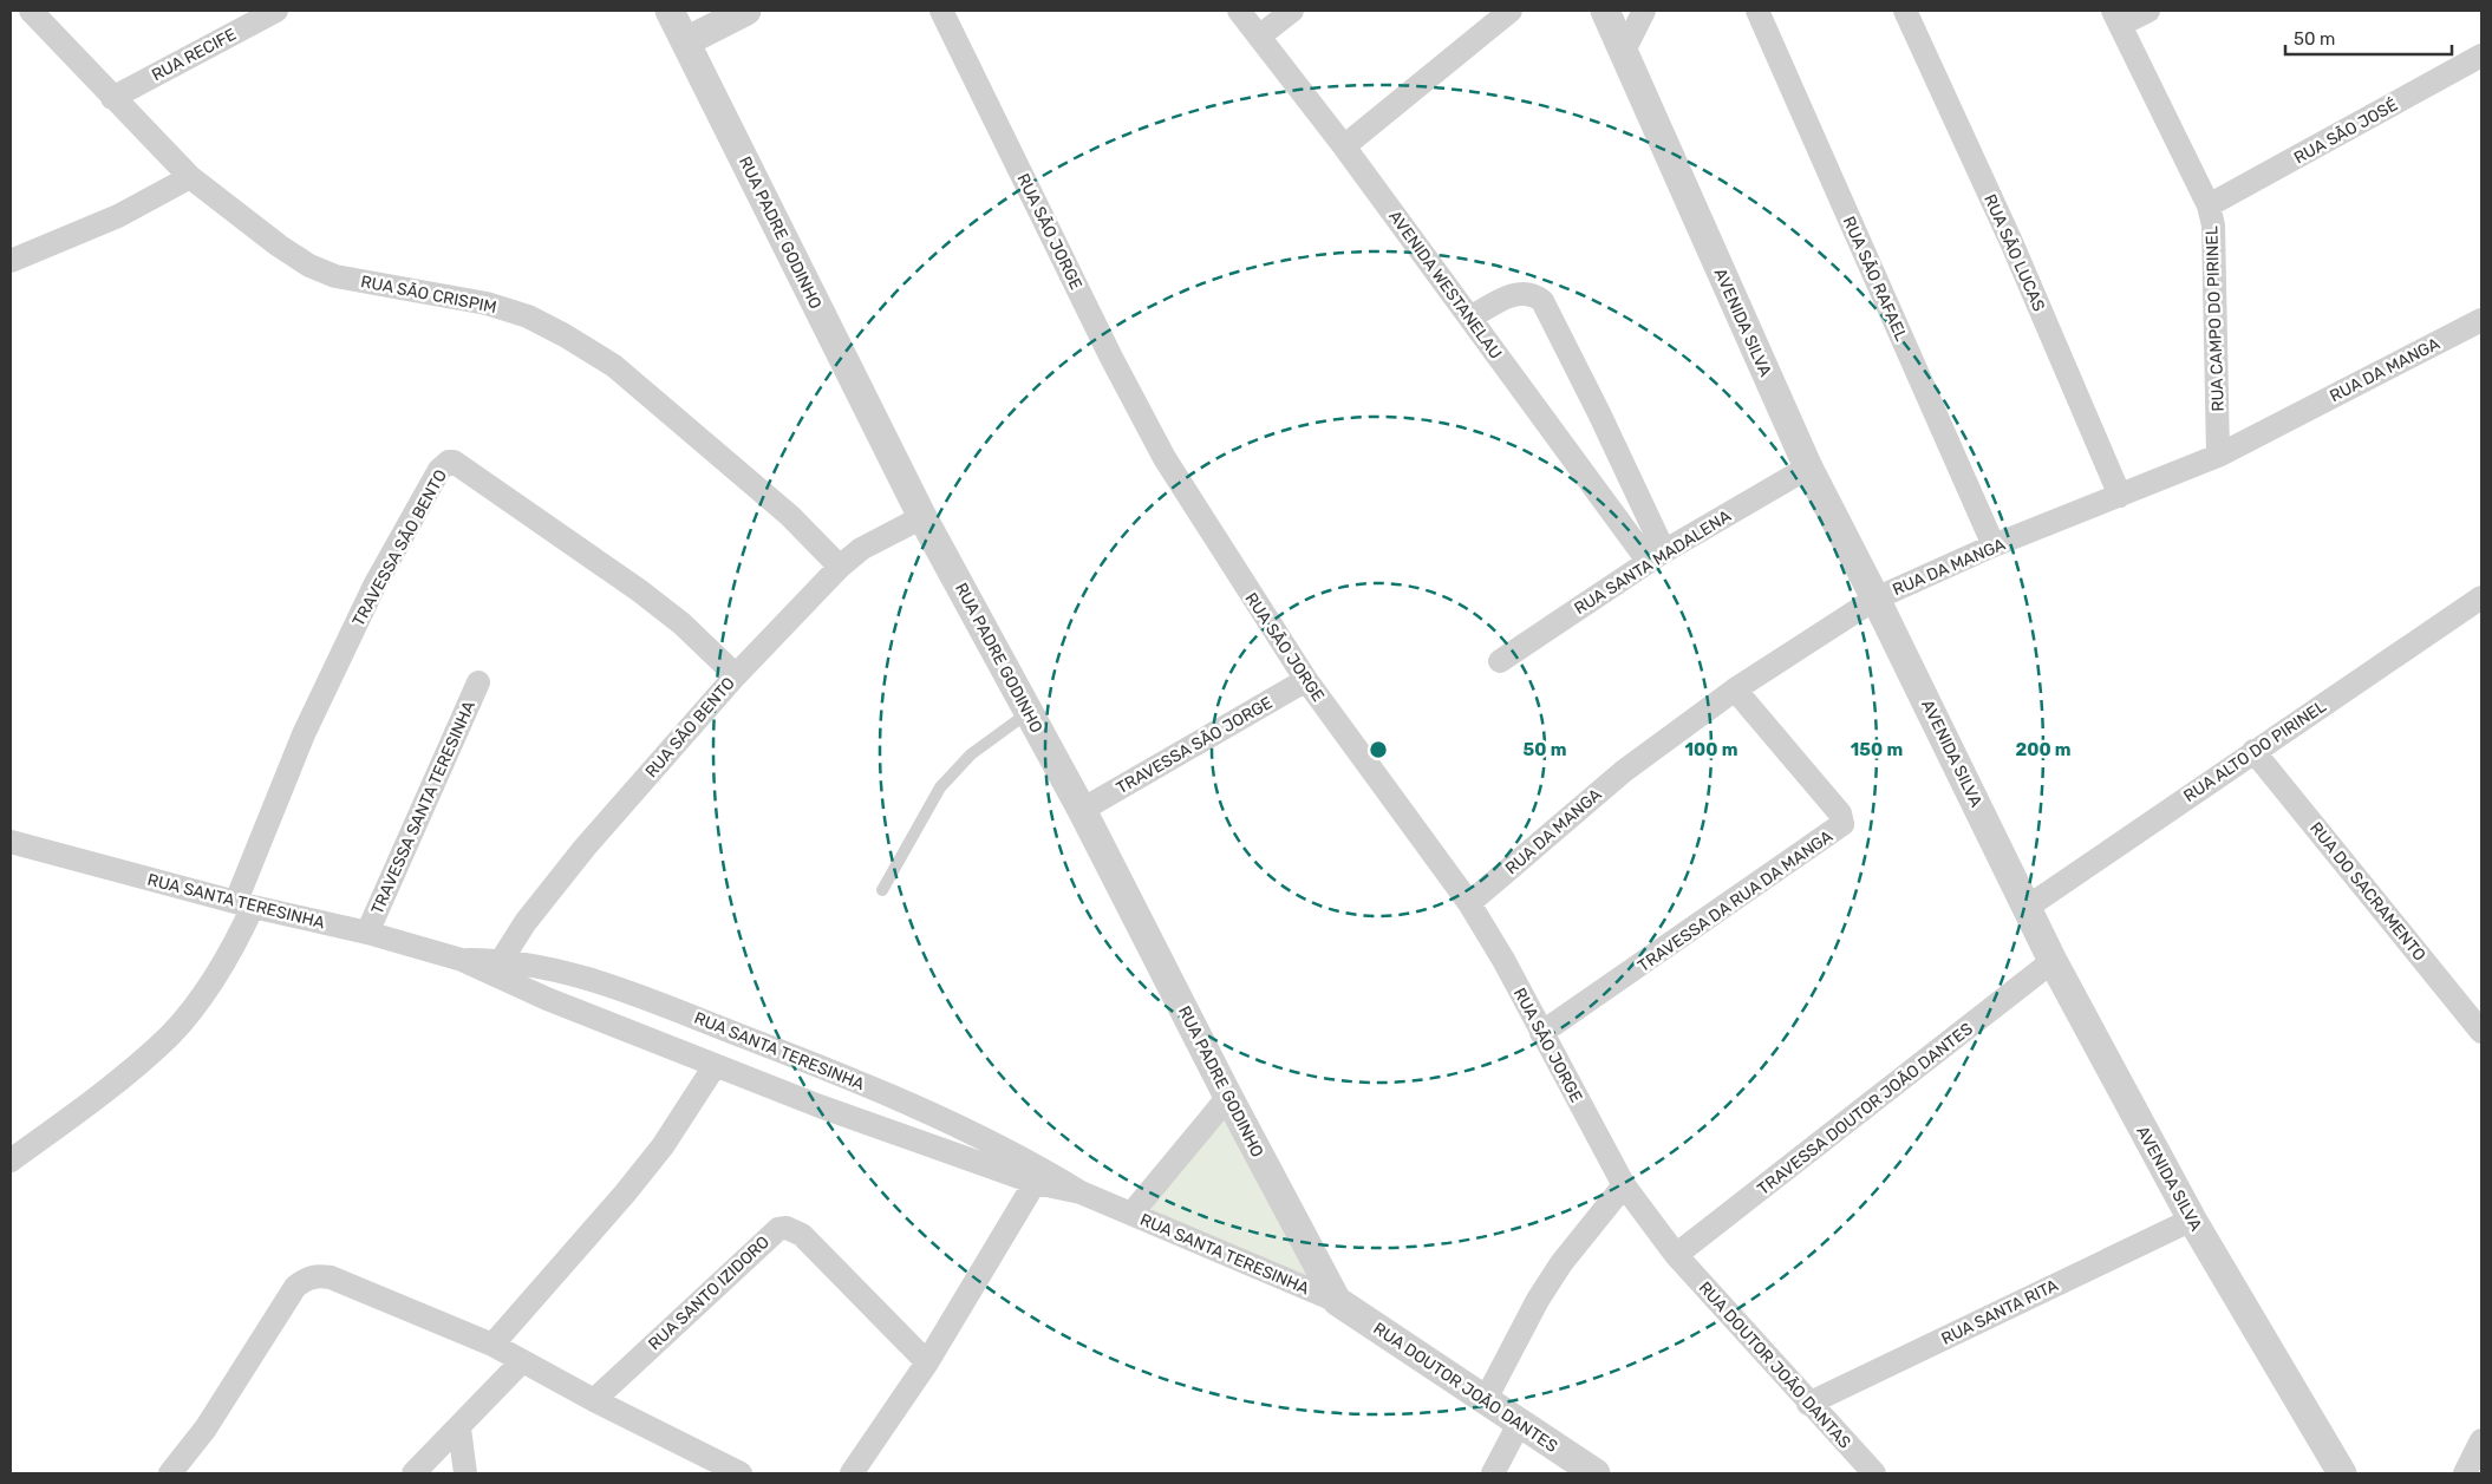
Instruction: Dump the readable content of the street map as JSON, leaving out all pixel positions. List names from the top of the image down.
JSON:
{
  "streets": {
    "street": [
      "RUA RECIFE",
      "RUA SÃO JOSÉ",
      "RUA SÃO JORGE",
      "RUA PADRE GODINHO",
      "RUA SÃO LUCAS",
      "RUA SÃO RAFAEL",
      "AVENIDA WESTANELAU",
      "RUA SÃO CRISPIM",
      "RUA CAMPO DO PIRINEL",
      "AVENIDA SILVA",
      "RUA DA MANGA",
      "TRAVESSA SÃO BENTO",
      "RUA SANTA MADALENA",
      "RUA SÃO BENTO",
      "TRAVESSA SÃO JORGE",
      "RUA ALTO DO PIRINEL",
      "TRAVESSA SANTA TERESINHA",
      "RUA DO SACRAMENTO",
      "RUA SANTA TERESINHA",
      "TRAVESSA DA RUA DA MANGA",
      "TRAVESSA DOUTOR JOÃO DANTES",
      "RUA SANTO IZIDORO",
      "RUA SANTA RITA",
      "RUA DOUTOR JOÃO DANTAS",
      "RUA DOUTOR JOÃO DANTES"
    ]
  },
  "crossings": [
    ["RUA RECIFE", "RUA SÃO CRISPIM"],
    ["RUA SÃO JOSÉ", "RUA CAMPO DO PIRINEL"],
    ["RUA SÃO JORGE", "RUA DA MANGA"],
    ["RUA SÃO JORGE", "TRAVESSA SÃO JORGE"],
    ["RUA SÃO JORGE", "TRAVESSA DA RUA DA MANGA"],
    ["RUA SÃO JORGE", "TRAVESSA DOUTOR JOÃO DANTES"],
    ["RUA SÃO JORGE", "RUA DOUTOR JOÃO DANTAS"],
    ["RUA PADRE GODINHO", "RUA SÃO BENTO"],
    ["RUA PADRE GODINHO", "TRAVESSA SÃO JORGE"],
    ["RUA PADRE GODINHO", "RUA SANTA TERESINHA"],
    ["RUA PADRE GODINHO", "RUA DOUTOR JOÃO DANTES"],
    ["RUA SÃO LUCAS", "RUA DA MANGA"],
    ["RUA SÃO RAFAEL", "RUA DA MANGA"],
    ["AVENIDA WESTANELAU", "RUA SANTA MADALENA"],
    ["RUA SÃO CRISPIM", "RUA SÃO BENTO"],
    ["RUA CAMPO DO PIRINEL", "RUA DA MANGA"],
    ["AVENIDA SILVA", "RUA DA MANGA"],
    ["AVENIDA SILVA", "RUA SANTA MADALENA"],
    ["AVENIDA SILVA", "RUA ALTO DO PIRINEL"],
    ["AVENIDA SILVA", "TRAVESSA DOUTOR JOÃO DANTES"],
    ["AVENIDA SILVA", "RUA SANTA RITA"],
    ["RUA DA MANGA", "TRAVESSA DA RUA DA MANGA"],
    ["TRAVESSA SÃO BENTO", "RUA SÃO BENTO"],
    ["TRAVESSA SÃO BENTO", "RUA SANTA TERESINHA"],
    ["RUA SÃO BENTO", "RUA SANTA TERESINHA"],
    ["RUA ALTO DO PIRINEL", "RUA DO SACRAMENTO"],
    ["TRAVESSA SANTA TERESINHA", "RUA SANTA TERESINHA"],
    ["RUA SANTA TERESINHA", "RUA DOUTOR JOÃO DANTES"],
    ["TRAVESSA DOUTOR JOÃO DANTES", "RUA DOUTOR JOÃO DANTAS"],
    ["RUA SANTA RITA", "RUA DOUTOR JOÃO DANTAS"]
  ],
  "scale_bar": "50 m",
  "rings": [
    "50 m",
    "100 m",
    "150 m",
    "200 m"
  ]
}
